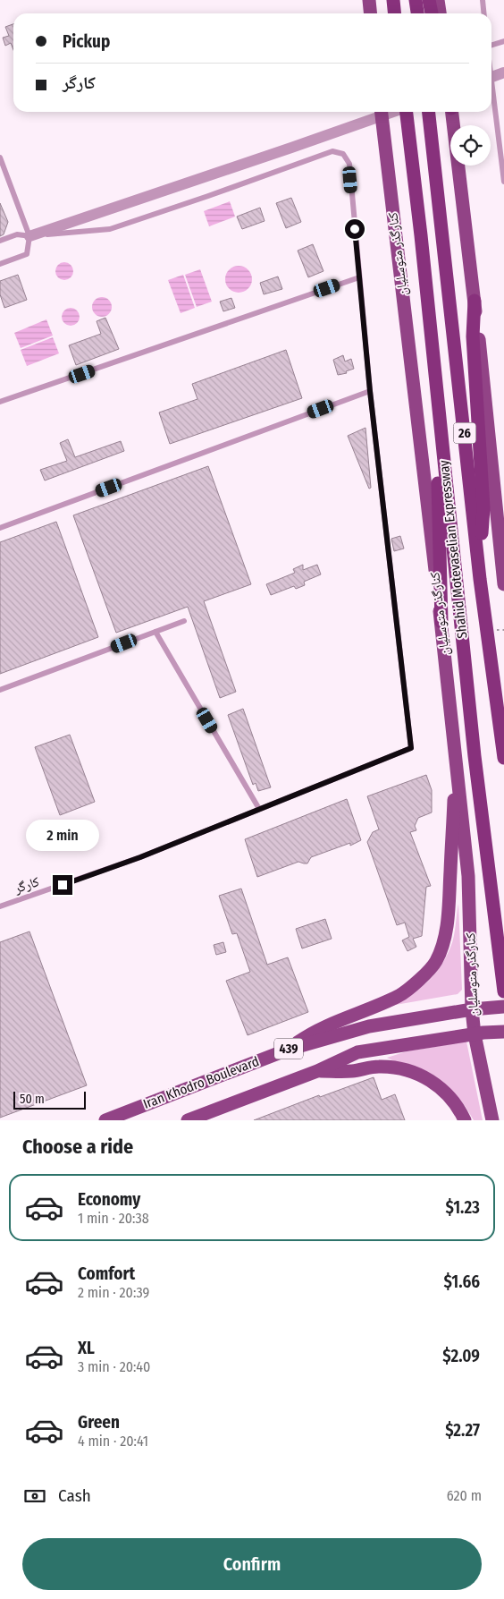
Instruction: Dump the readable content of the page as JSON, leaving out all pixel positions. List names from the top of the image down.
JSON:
{
  "streets": {
    "highway": ["26", "Shahid Motevaselian Expressway"],
    "main road": ["کنارگذر متوسلیان", "439", "Iran Khodro Boulevard"],
    "lane": ["کارگر"]
  },
  "crossings": [
    ["کنارگذر متوسلیان", "439"],
    ["کنارگذر متوسلیان", "Iran Khodro Boulevard"],
    ["439", "Iran Khodro Boulevard"]
  ],
  "scale_bar": "50 m",
  "page": {
    "banner": ["Pickup", "کارگر"],
    "bubble": "2 min",
    "scale": "50 m",
    "heading": "Choose a ride",
    "list": [
      {
        "name": "Economy",
        "note": "1 min · 20:38",
        "value": "$1.23"
      },
      {
        "name": "Comfort",
        "note": "2 min · 20:39",
        "value": "$1.66"
      },
      {
        "name": "XL",
        "note": "3 min · 20:40",
        "value": "$2.09"
      },
      {
        "name": "Green",
        "note": "4 min · 20:41",
        "value": "$2.27"
      }
    ],
    "pay": ["Cash", "620 m"],
    "buttons": "Confirm"
  }
}
